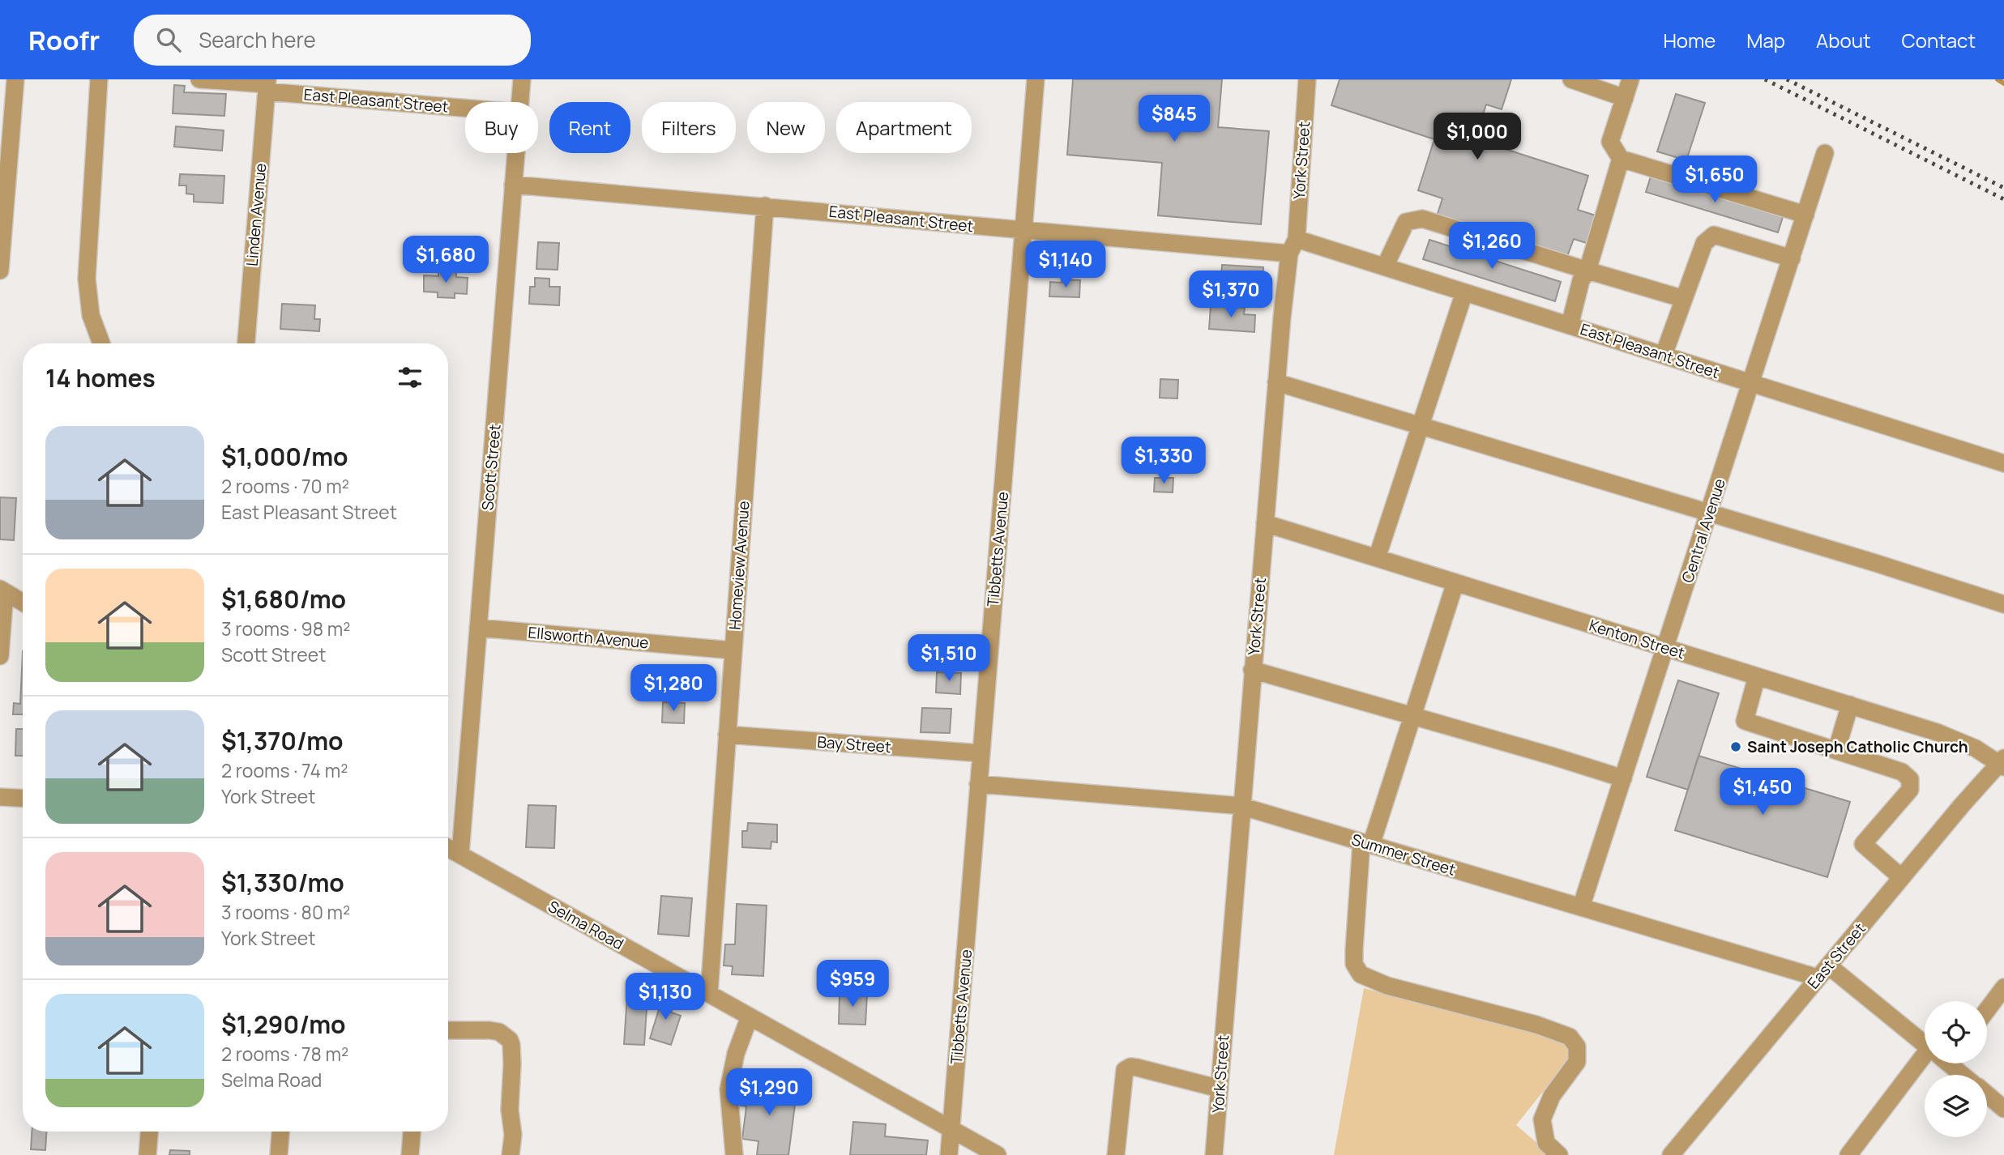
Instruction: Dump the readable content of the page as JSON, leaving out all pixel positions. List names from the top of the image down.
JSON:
{
  "streets": {
    "street": [
      "East Pleasant Street",
      "York Street",
      "Linden Avenue",
      "Scott Street",
      "Central Avenue",
      "Tibbetts Avenue",
      "Homeview Avenue",
      "Ellsworth Avenue",
      "Kenton Street",
      "Bay Street",
      "Summer Street",
      "Selma Road",
      "East Street"
    ]
  },
  "crossings": [
    ["East Pleasant Street", "York Street"],
    ["East Pleasant Street", "Linden Avenue"],
    ["East Pleasant Street", "Scott Street"],
    ["East Pleasant Street", "Central Avenue"],
    ["East Pleasant Street", "Tibbetts Avenue"],
    ["East Pleasant Street", "Homeview Avenue"],
    ["York Street", "Kenton Street"],
    ["York Street", "Summer Street"],
    ["Scott Street", "Ellsworth Avenue"],
    ["Scott Street", "Selma Road"],
    ["Central Avenue", "Kenton Street"],
    ["Central Avenue", "Summer Street"],
    ["Tibbetts Avenue", "Bay Street"],
    ["Tibbetts Avenue", "Summer Street"],
    ["Tibbetts Avenue", "Selma Road"],
    ["Homeview Avenue", "Ellsworth Avenue"],
    ["Homeview Avenue", "Bay Street"],
    ["Homeview Avenue", "Selma Road"],
    ["Kenton Street", "East Street"],
    ["Summer Street", "East Street"]
  ],
  "places": ["Saint Joseph Catholic Church"],
  "page": {
    "header": "Roofr",
    "search": "Search here",
    "nav": [
      "Home",
      "Map",
      "About",
      "Contact"
    ],
    "price": [
      "$845",
      "$1,000",
      "$1,650",
      "$1,260",
      "$1,680",
      "$1,140",
      "$1,370",
      "$1,330",
      "$1,510",
      "$1,280",
      "$1,450",
      "$959",
      "$1,130",
      "$1,290"
    ],
    "chip": [
      "Buy",
      "Rent",
      "Filters",
      "New",
      "Apartment"
    ],
    "heading": "14 homes",
    "list": [
      {
        "name": "$1,000/mo",
        "note": "2 rooms · 70 m² · East Pleasant Street"
      },
      {
        "name": "$1,680/mo",
        "note": "3 rooms · 98 m² · Scott Street"
      },
      {
        "name": "$1,370/mo",
        "note": "2 rooms · 74 m² · York Street"
      },
      {
        "name": "$1,330/mo",
        "note": "3 rooms · 80 m² · York Street"
      },
      {
        "name": "$1,290/mo",
        "note": "2 rooms · 78 m² · Selma Road"
      }
    ]
  }
}
